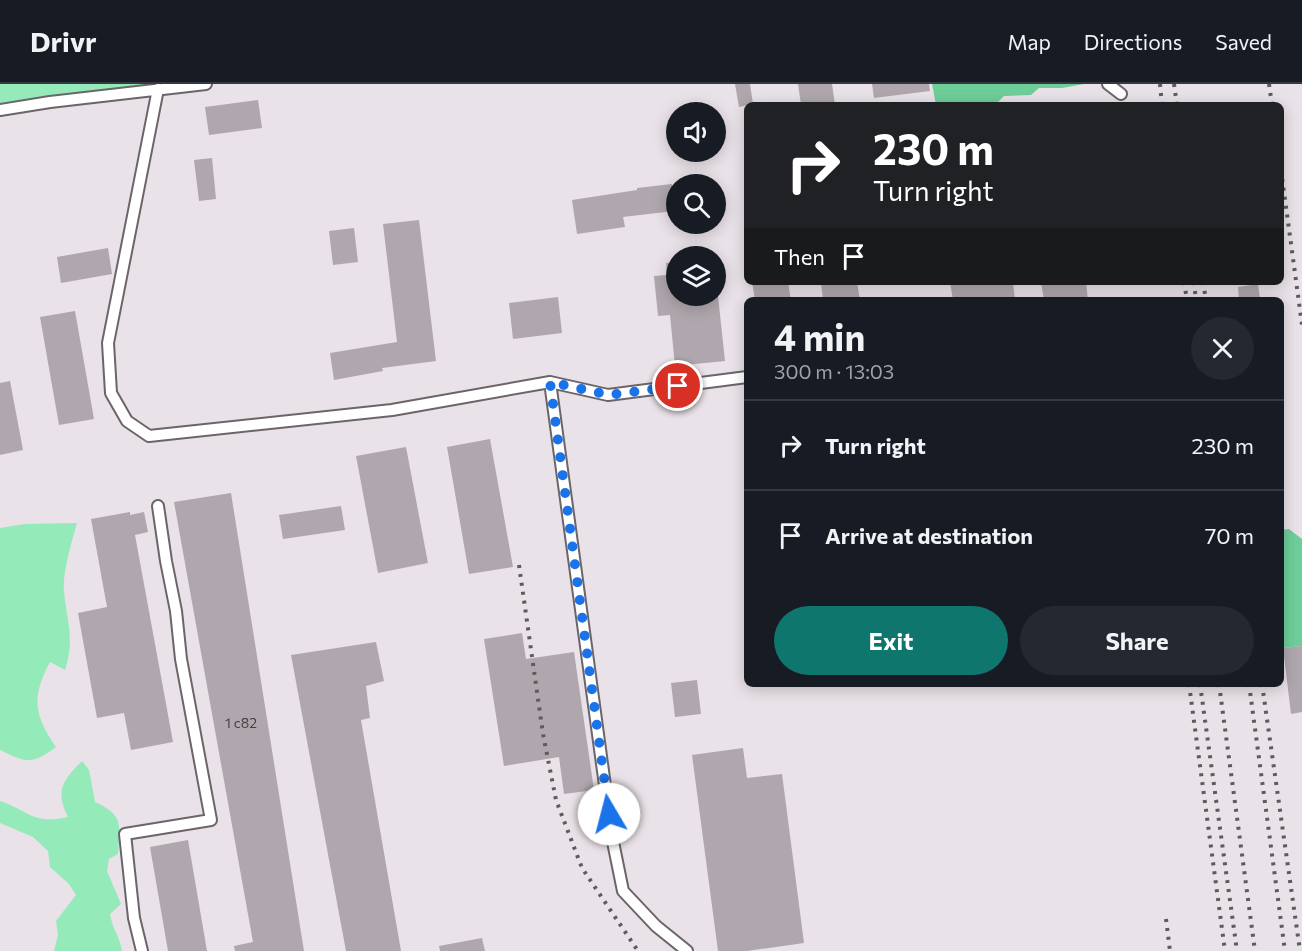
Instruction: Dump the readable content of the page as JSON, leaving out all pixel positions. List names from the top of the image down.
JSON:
{
  "house_numbers": ["1 с82"],
  "page": {
    "header": "Drivr",
    "nav": ["Map", "Directions", "Saved"],
    "turn": ["230 m", "Turn right"],
    "then": "Then",
    "heading": ["4 min", "300 m · 13:03"],
    "list": [
      {
        "name": "Turn right",
        "value": "230 m"
      },
      {
        "name": "Arrive at destination",
        "value": "70 m"
      }
    ],
    "buttons": ["Exit", "Share"]
  }
}
